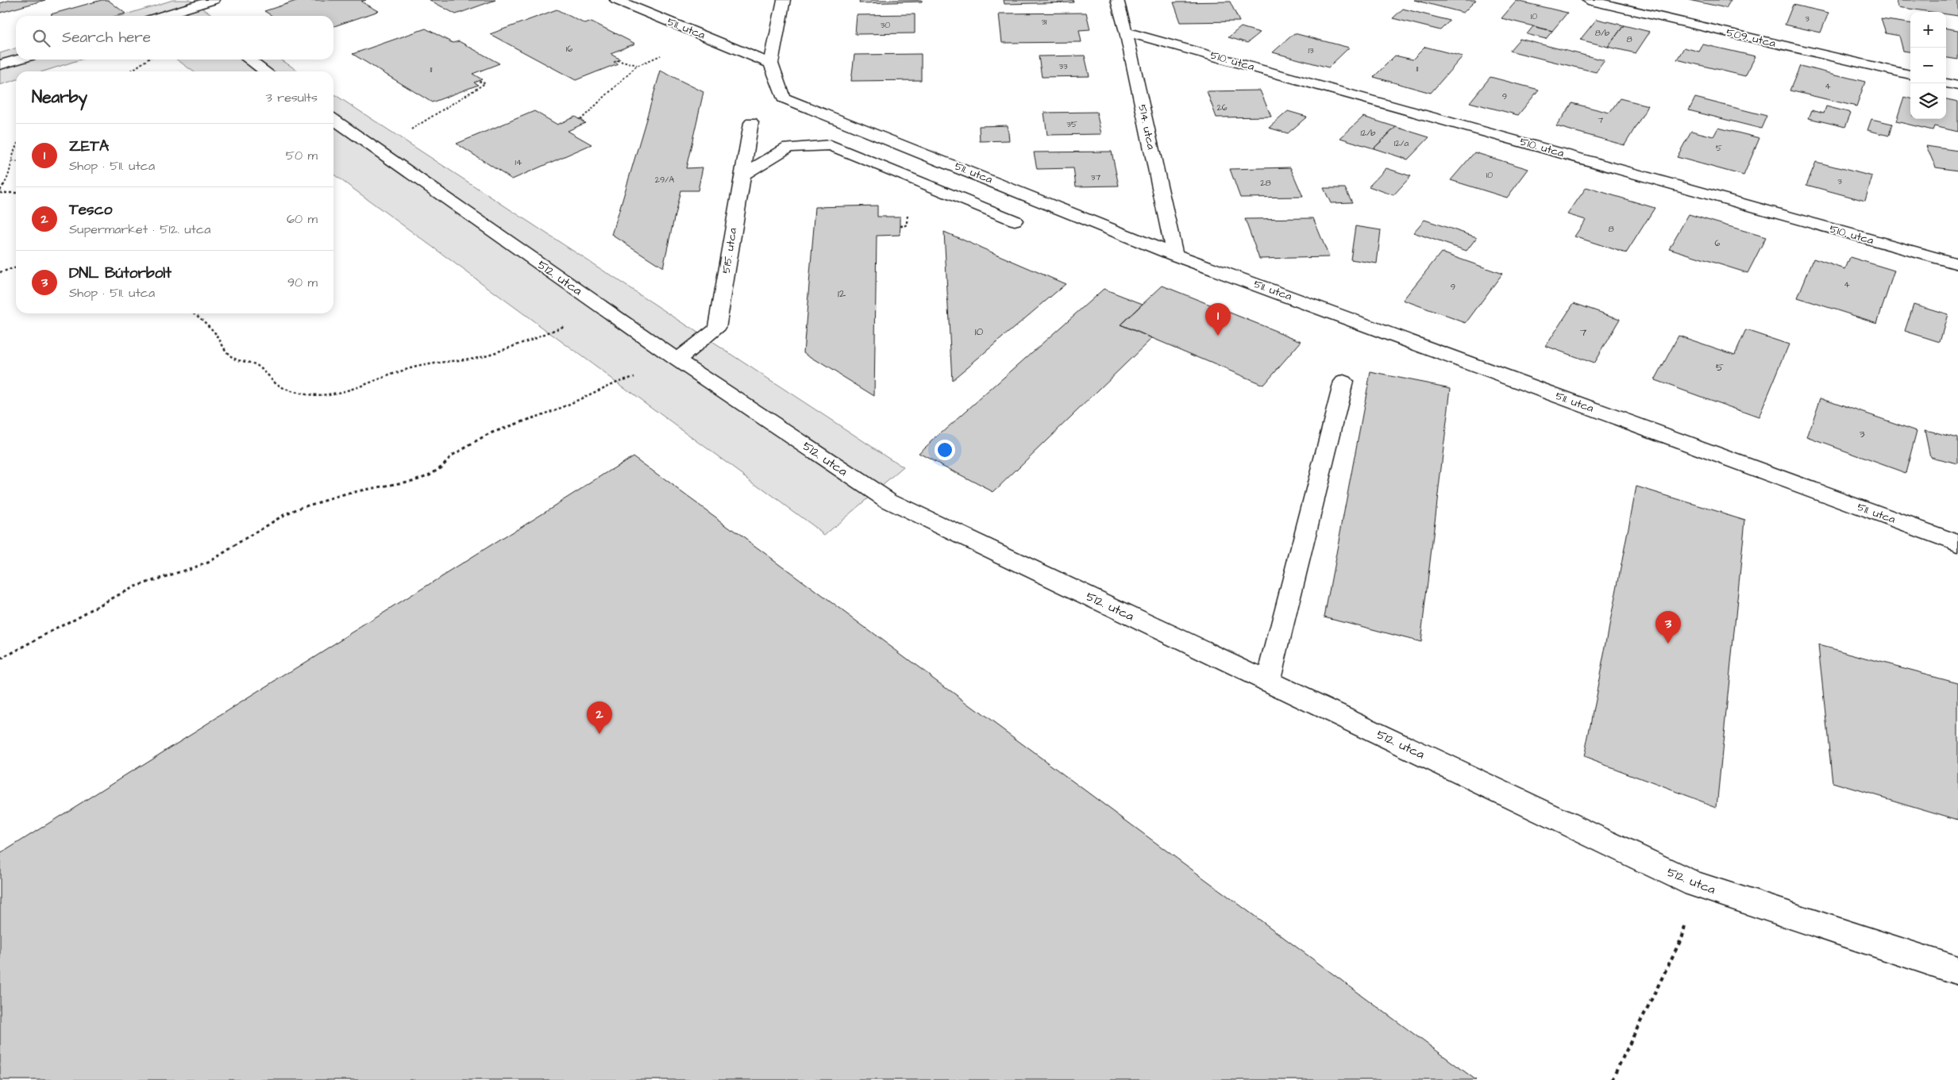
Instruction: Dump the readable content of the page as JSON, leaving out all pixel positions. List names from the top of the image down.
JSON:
{
  "streets": {
    "street": [
      "511. utca",
      "509. utca",
      "510. utca",
      "514. utca",
      "515. utca",
      "512. utca"
    ]
  },
  "crossings": [
    ["511. utca", "514. utca"],
    ["510. utca", "514. utca"],
    ["515. utca", "512. utca"]
  ],
  "house_numbers": [
    "10",
    "3",
    "31",
    "30",
    "8/b",
    "8",
    "16",
    "13",
    "33",
    "11",
    "11",
    "4",
    "9",
    "26",
    "7",
    "35",
    "12/b",
    "12/a",
    "5",
    "14",
    "10",
    "37",
    "29/A",
    "3",
    "28",
    "8",
    "6",
    "4",
    "9",
    "12",
    "10",
    "7",
    "5",
    "3"
  ],
  "page": {
    "map_buttons": ["+", "−"],
    "search": "Search here",
    "heading": ["Nearby", "3 results"],
    "list": [
      {
        "mark": "1",
        "name": "ZETA",
        "note": "Shop · 511. utca",
        "value": "50 m"
      },
      {
        "mark": "2",
        "name": "Tesco",
        "note": "Supermarket · 512. utca",
        "value": "60 m"
      },
      {
        "mark": "3",
        "name": "DNL Bútorbolt",
        "note": "Shop · 511. utca",
        "value": "90 m"
      }
    ],
    "pins": ["1", "3", "2"]
  }
}
